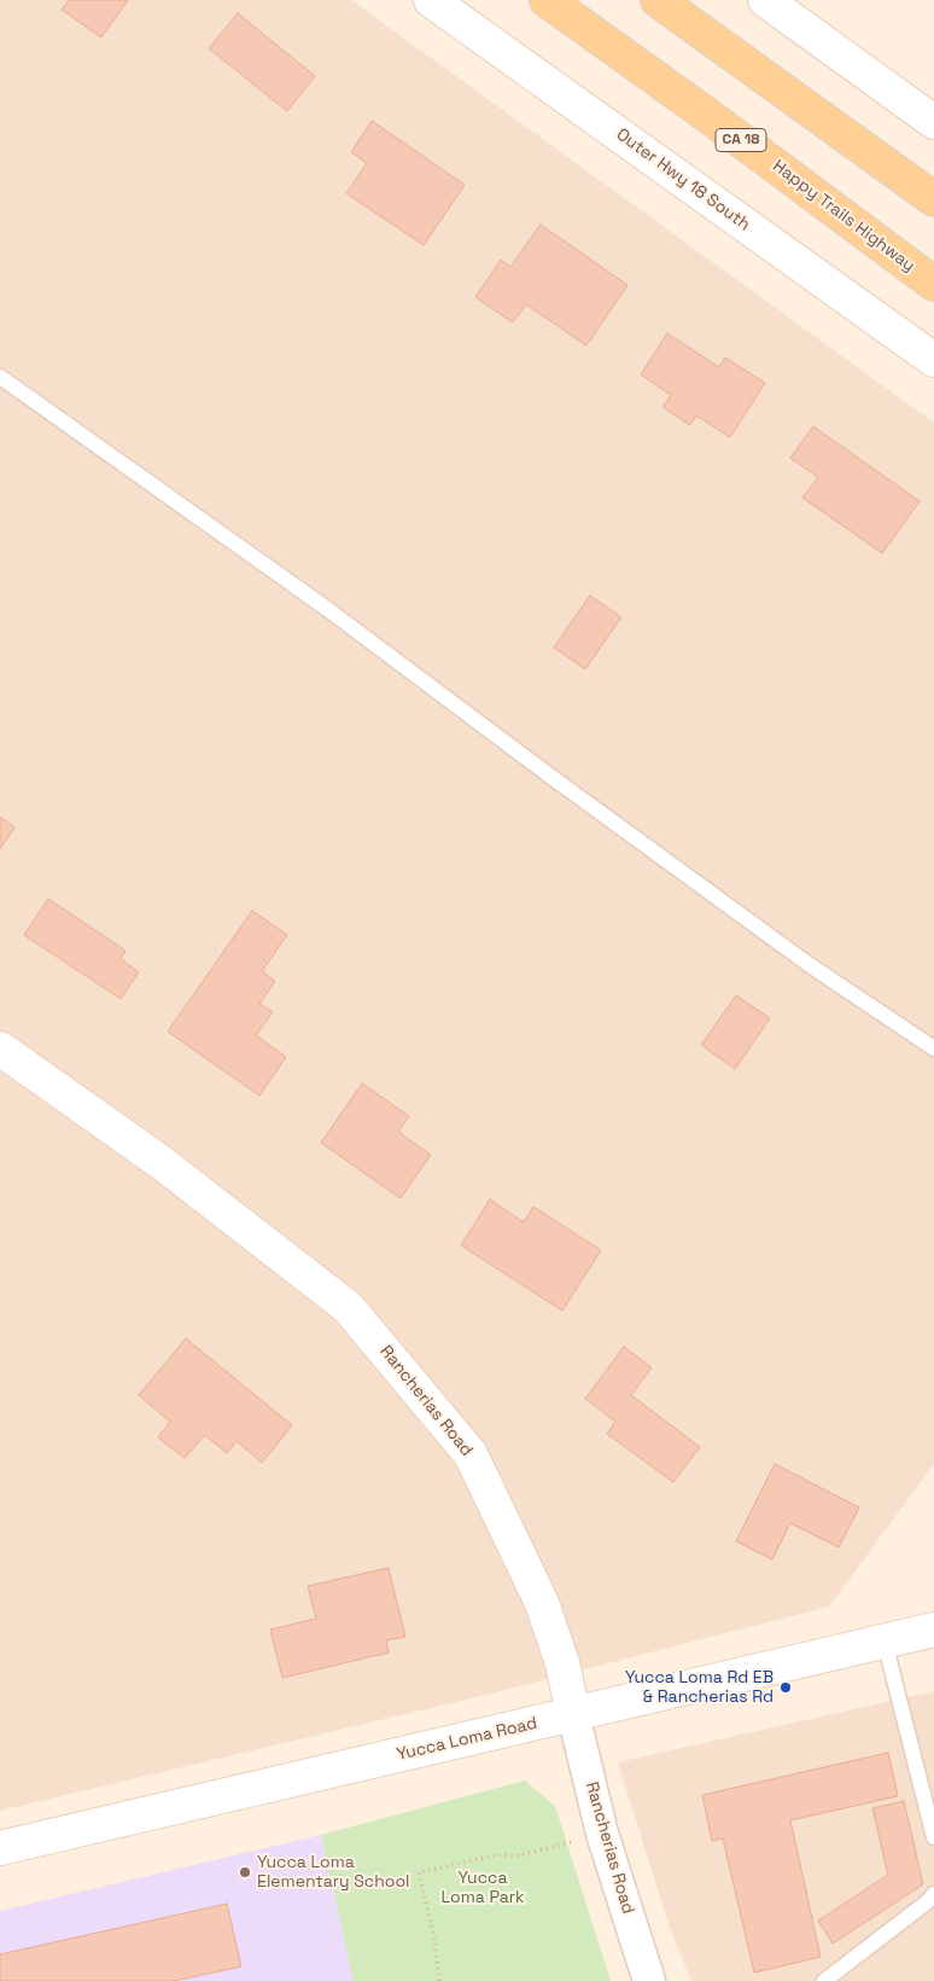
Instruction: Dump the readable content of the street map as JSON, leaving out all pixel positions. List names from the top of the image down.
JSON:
{
  "streets": {
    "main road": ["CA 18", "Happy Trails Highway"],
    "street": ["Outer Hwy 18 South", "Rancherias Road", "Yucca Loma Road"]
  },
  "crossings": [
    ["Rancherias Road", "Yucca Loma Road"]
  ],
  "parks": ["Yucca Loma Park"],
  "places": ["Yucca Loma Rd EB & Rancherias Rd", "Yucca Loma Elementary School"]
}
